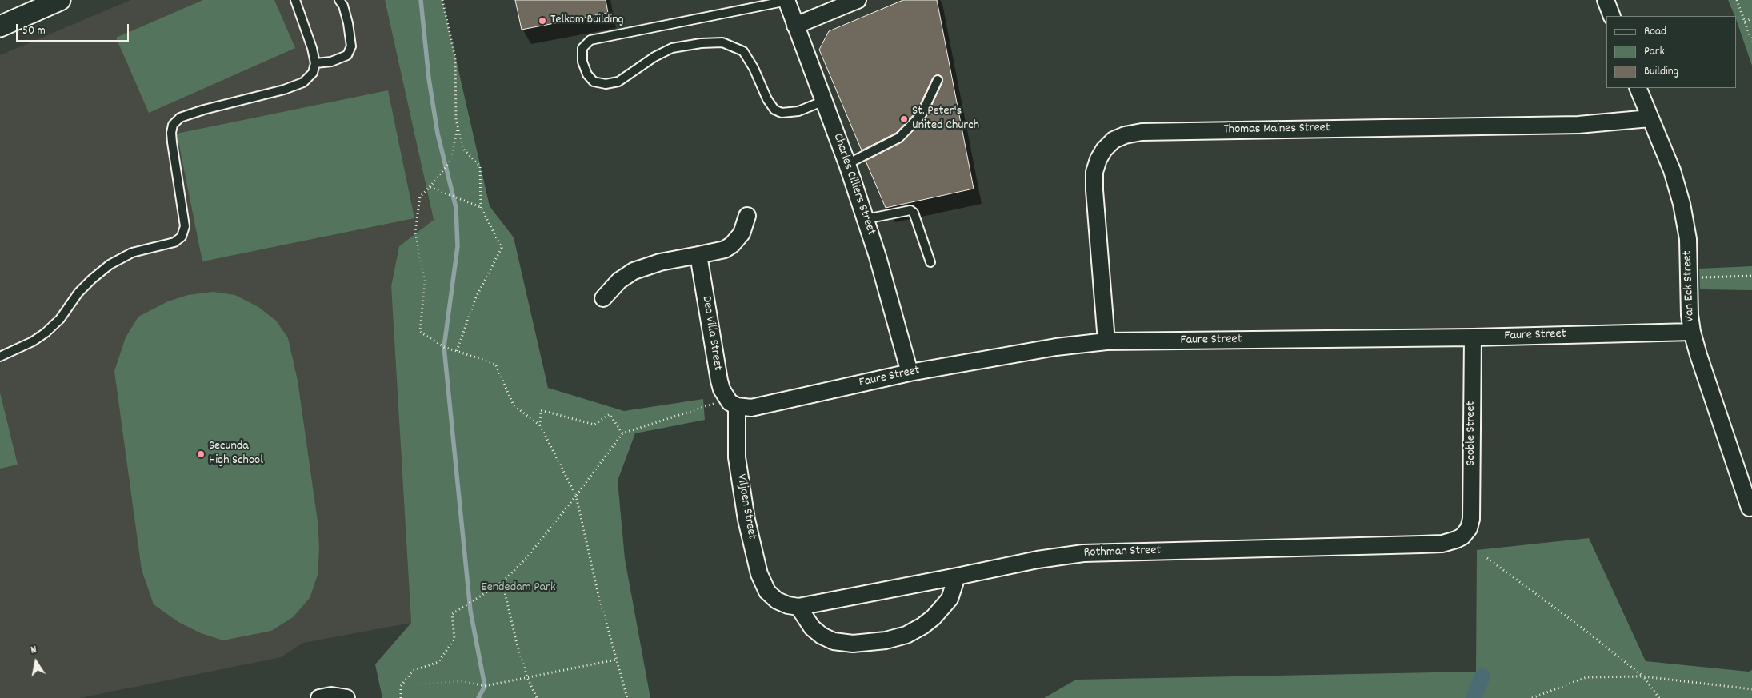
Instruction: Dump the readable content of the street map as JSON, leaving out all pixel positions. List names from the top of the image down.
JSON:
{
  "streets": {
    "street": [
      "Thomas Maines Street",
      "Charles Cilliers Street",
      "Van Eck Street",
      "Deo Villa Street",
      "Faure Street",
      "Scoble Street",
      "Viljoen Street",
      "Rothman Street"
    ]
  },
  "crossings": [
    ["Thomas Maines Street", "Van Eck Street"],
    ["Thomas Maines Street", "Faure Street"],
    ["Charles Cilliers Street", "Faure Street"],
    ["Van Eck Street", "Faure Street"],
    ["Deo Villa Street", "Faure Street"],
    ["Deo Villa Street", "Viljoen Street"],
    ["Faure Street", "Scoble Street"],
    ["Faure Street", "Viljoen Street"],
    ["Scoble Street", "Rothman Street"],
    ["Viljoen Street", "Rothman Street"]
  ],
  "parks": ["Eendedam Park"],
  "places": ["Telkom Building", "St. Peter's United Church", "Secunda High School"],
  "legend": ["Road", "Park", "Building"],
  "scale_bar": "50 m",
  "north": "top"
}
